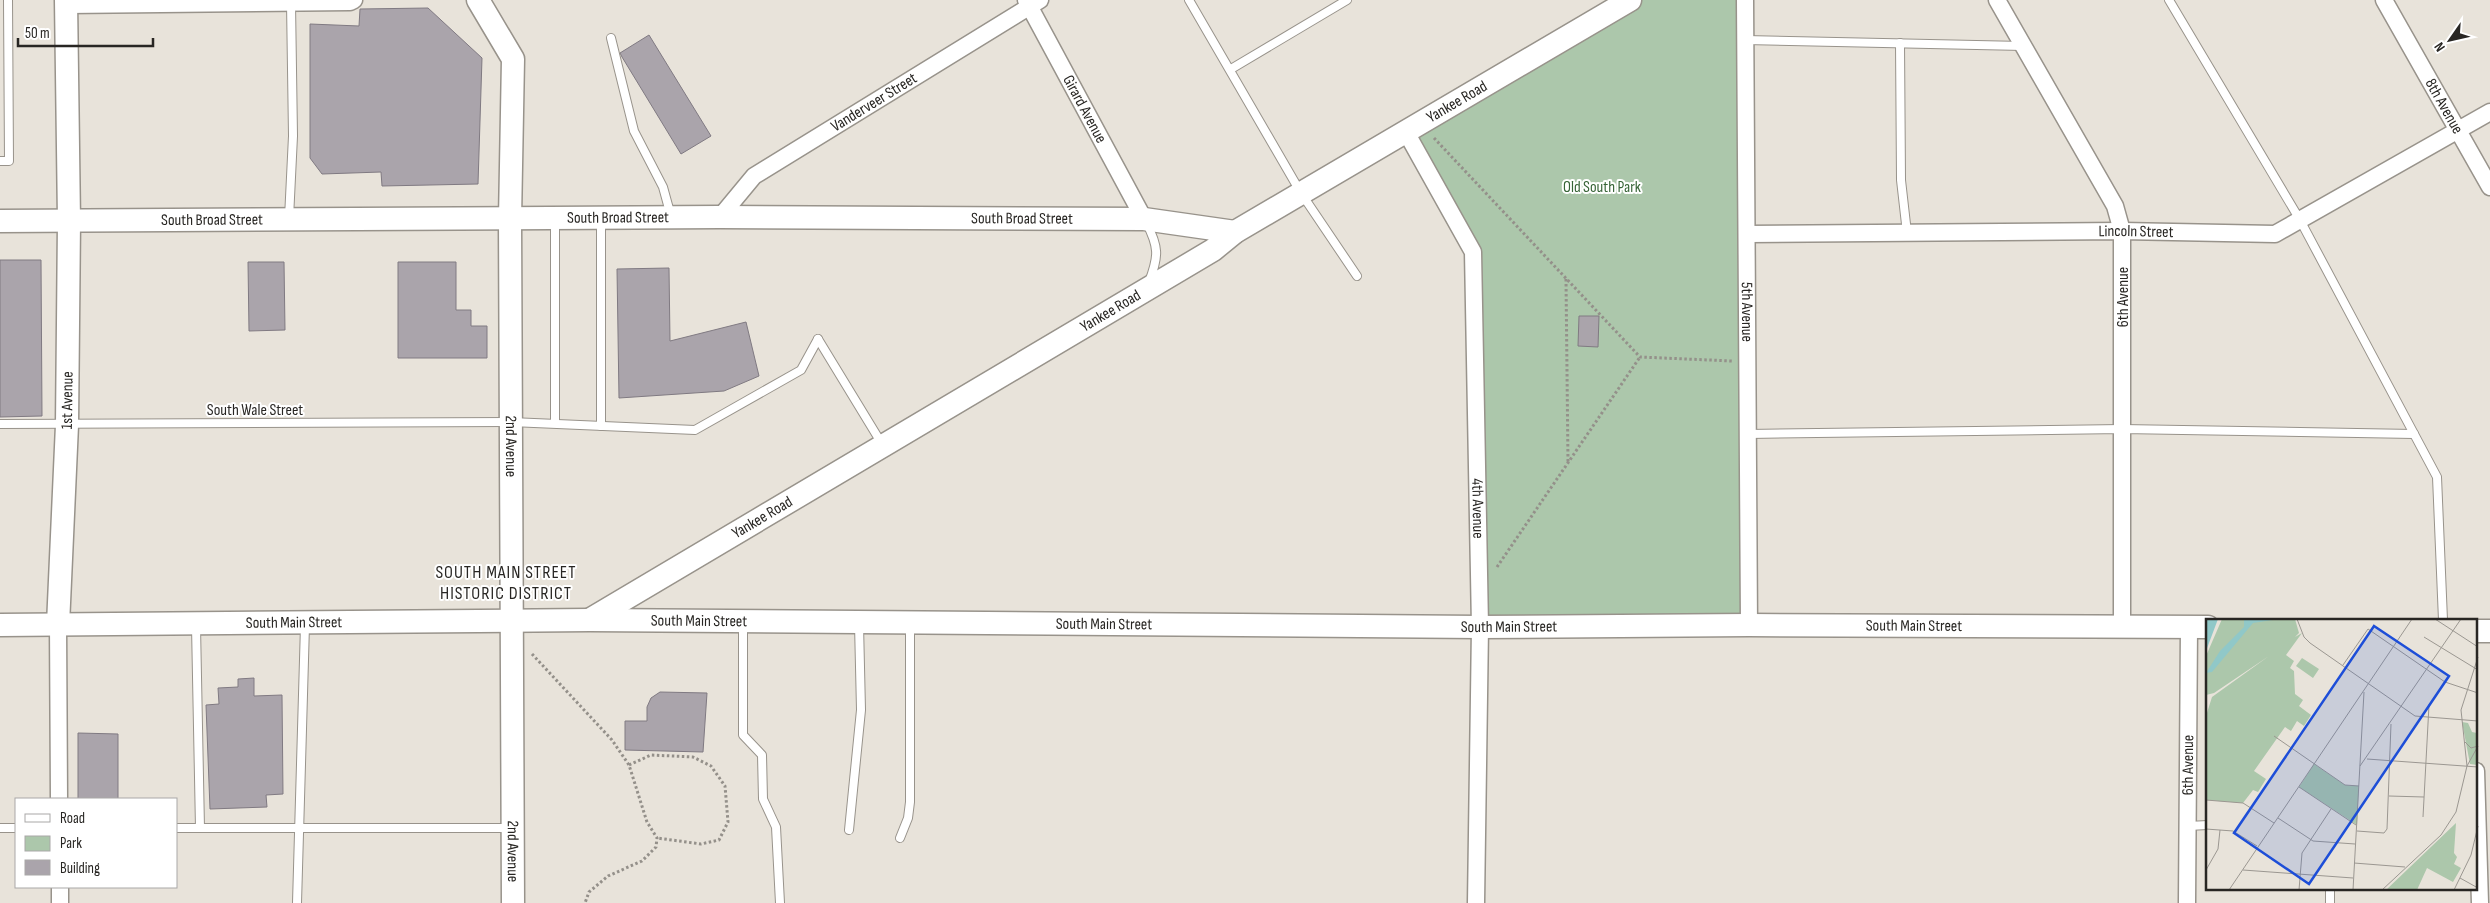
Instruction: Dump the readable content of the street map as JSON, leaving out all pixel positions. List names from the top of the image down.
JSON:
{
  "streets": {
    "street": [
      "Vanderveer Street",
      "Yankee Road",
      "8th Avenue",
      "Girard Avenue",
      "South Broad Street",
      "Lincoln Street",
      "6th Avenue",
      "5th Avenue",
      "1st Avenue",
      "2nd Avenue",
      "4th Avenue",
      "South Main Street"
    ],
    "lane": ["South Wale Street"]
  },
  "crossings": [
    ["Vanderveer Street", "Girard Avenue"],
    ["Vanderveer Street", "South Broad Street"],
    ["Yankee Road", "South Broad Street"],
    ["Yankee Road", "South Wale Street"],
    ["Yankee Road", "4th Avenue"],
    ["Yankee Road", "South Main Street"],
    ["8th Avenue", "Lincoln Street"],
    ["Girard Avenue", "South Broad Street"],
    ["South Broad Street", "1st Avenue"],
    ["South Broad Street", "2nd Avenue"],
    ["Lincoln Street", "6th Avenue"],
    ["Lincoln Street", "5th Avenue"],
    ["6th Avenue", "South Main Street"],
    ["5th Avenue", "South Main Street"],
    ["1st Avenue", "South Wale Street"],
    ["1st Avenue", "South Main Street"],
    ["South Wale Street", "2nd Avenue"],
    ["2nd Avenue", "South Main Street"],
    ["4th Avenue", "South Main Street"]
  ],
  "districts": ["SOUTH MAIN STREET HISTORIC DISTRICT"],
  "parks": ["Old South Park"],
  "legend": ["Road", "Park", "Building"],
  "scale_bar": "50 m",
  "north": "bottom left"
}
